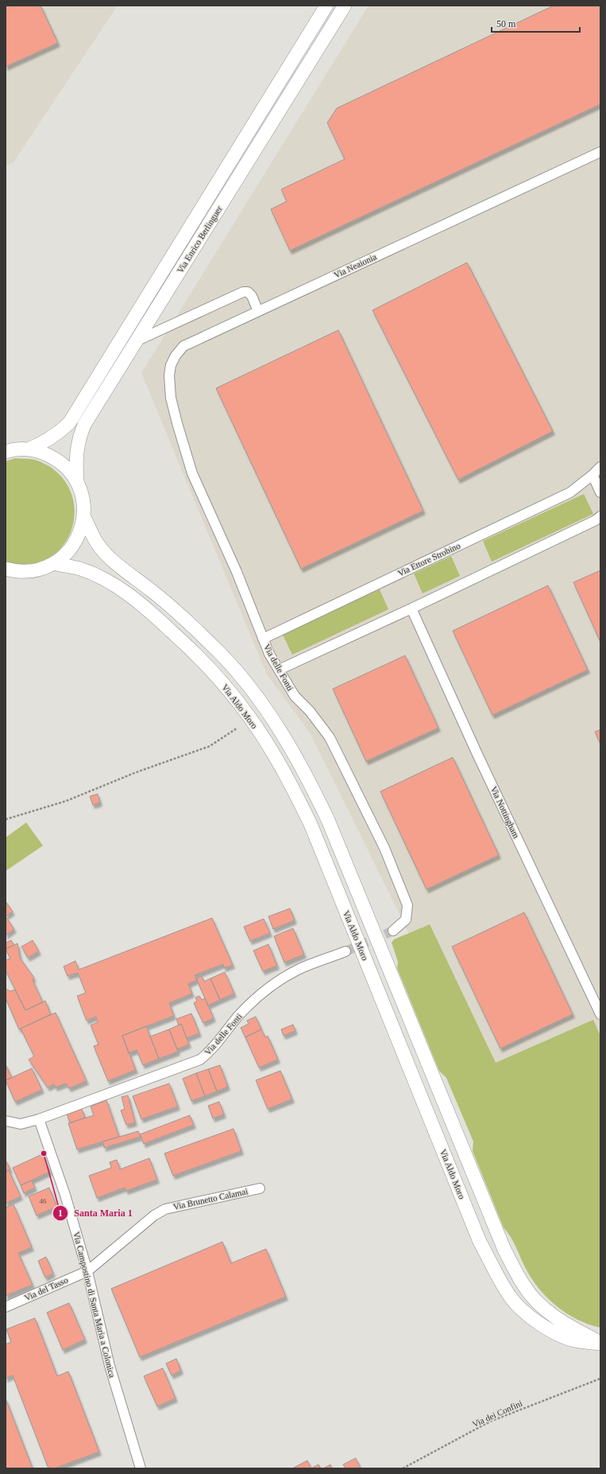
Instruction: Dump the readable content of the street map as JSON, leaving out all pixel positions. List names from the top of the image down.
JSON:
{
  "streets": {
    "street": [
      "Via Enrico Berlinguer",
      "Via Neaionia",
      "Via Ettore Strobino",
      "Via delle Fonti",
      "Via Aldo Moro",
      "Via Nottingham",
      "Via Brunetto Calamai",
      "Via del Tasso",
      "Via Campostino di Santa Maria a Colonica"
    ],
    "path": ["Via dei Confini"]
  },
  "crossings": [
    ["Via Neaionia", "Via delle Fonti"],
    ["Via Ettore Strobino", "Via delle Fonti"],
    ["Via delle Fonti", "Via Campostino di Santa Maria a Colonica"],
    ["Via Brunetto Calamai", "Via del Tasso"],
    ["Via Brunetto Calamai", "Via Campostino di Santa Maria a Colonica"],
    ["Via del Tasso", "Via Campostino di Santa Maria a Colonica"]
  ],
  "places": ["Santa Maria 1"],
  "house_numbers": ["46"],
  "scale_bar": "50 m"
}
